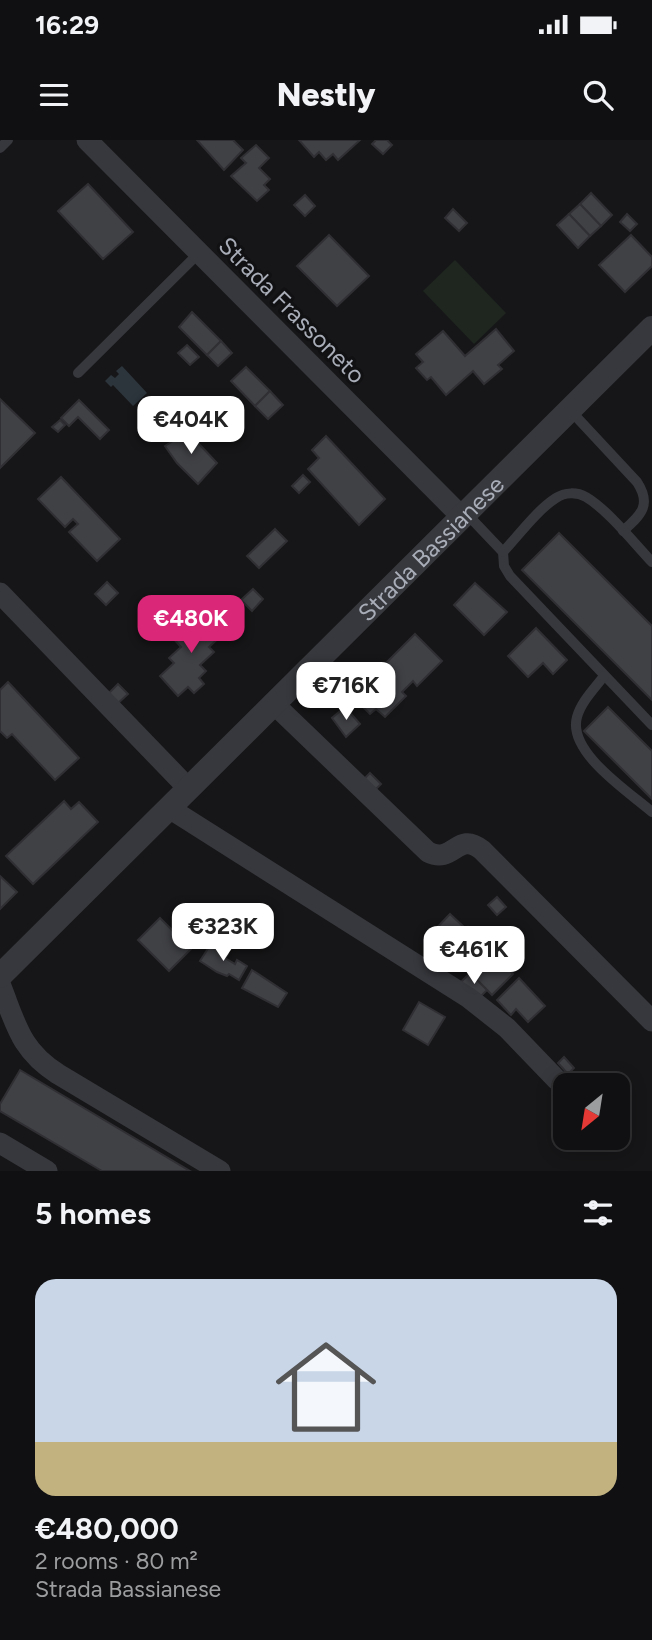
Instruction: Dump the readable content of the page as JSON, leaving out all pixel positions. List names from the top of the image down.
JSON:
{
  "streets": {
    "street": ["Strada Frassoneto", "Strada Bassianese"]
  },
  "crossings": [
    ["Strada Frassoneto", "Strada Bassianese"]
  ],
  "north": "bottom left",
  "page": {
    "status": "16:29",
    "header": "Nestly",
    "price": [
      "€404K",
      "€480K",
      "€716K",
      "€323K",
      "€461K"
    ],
    "heading": "5 homes",
    "list": [
      {
        "name": "€480,000",
        "note": "2 rooms · 80 m² · Strada Bassianese"
      }
    ]
  }
}
